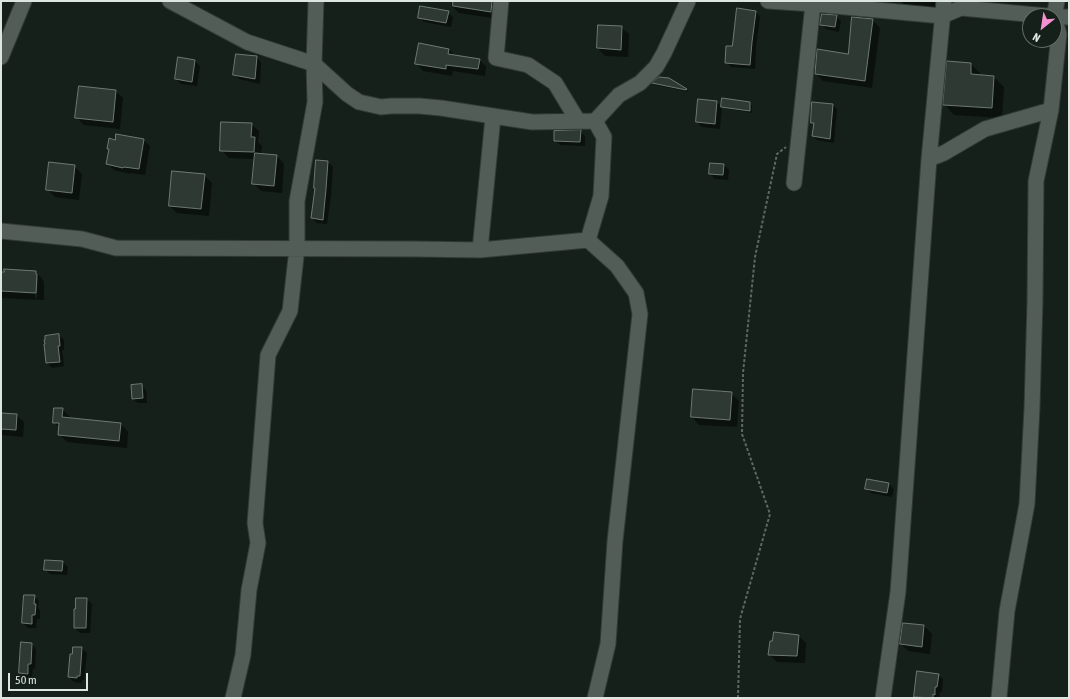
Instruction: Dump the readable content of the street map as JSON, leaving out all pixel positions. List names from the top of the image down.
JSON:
{
  "scale_bar": "50 m",
  "north": "bottom left"
}
